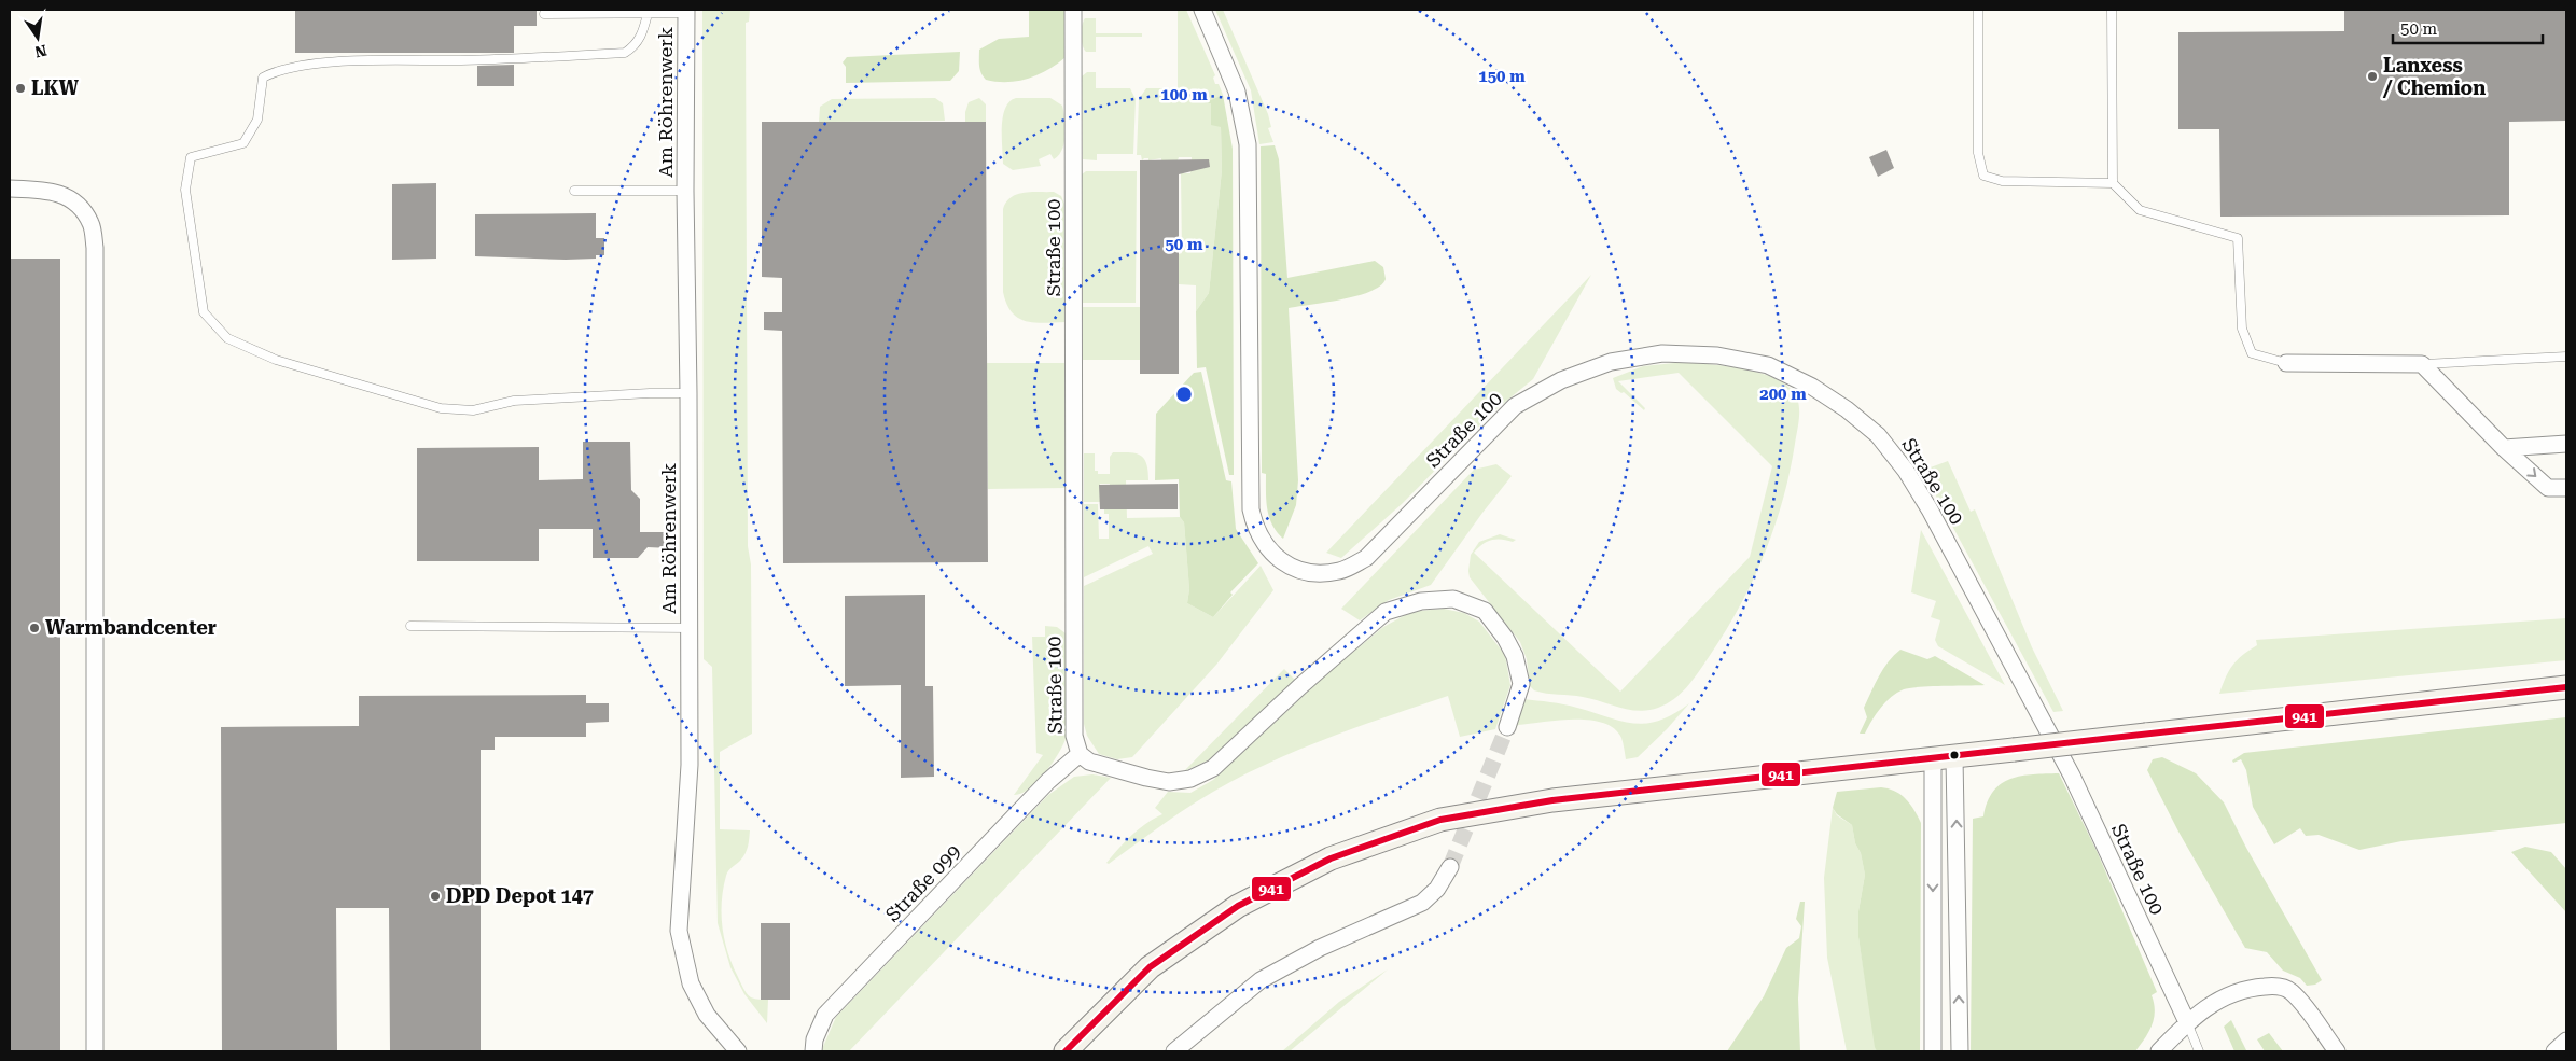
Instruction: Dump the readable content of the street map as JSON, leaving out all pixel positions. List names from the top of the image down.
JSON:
{
  "streets": {
    "street": ["Am Röhrenwerk", "Straße 100", "Straße 099"]
  },
  "crossings": [
    ["Straße 100", "Straße 099"]
  ],
  "places": [
    "Lanxess / Chemion",
    "LKW",
    "Warmbandcenter",
    "DPD Depot 147"
  ],
  "lines": ["transit line 941"],
  "scale_bar": "50 m",
  "north": "bottom",
  "rings": [
    "150 m",
    "100 m",
    "50 m",
    "200 m"
  ]
}
